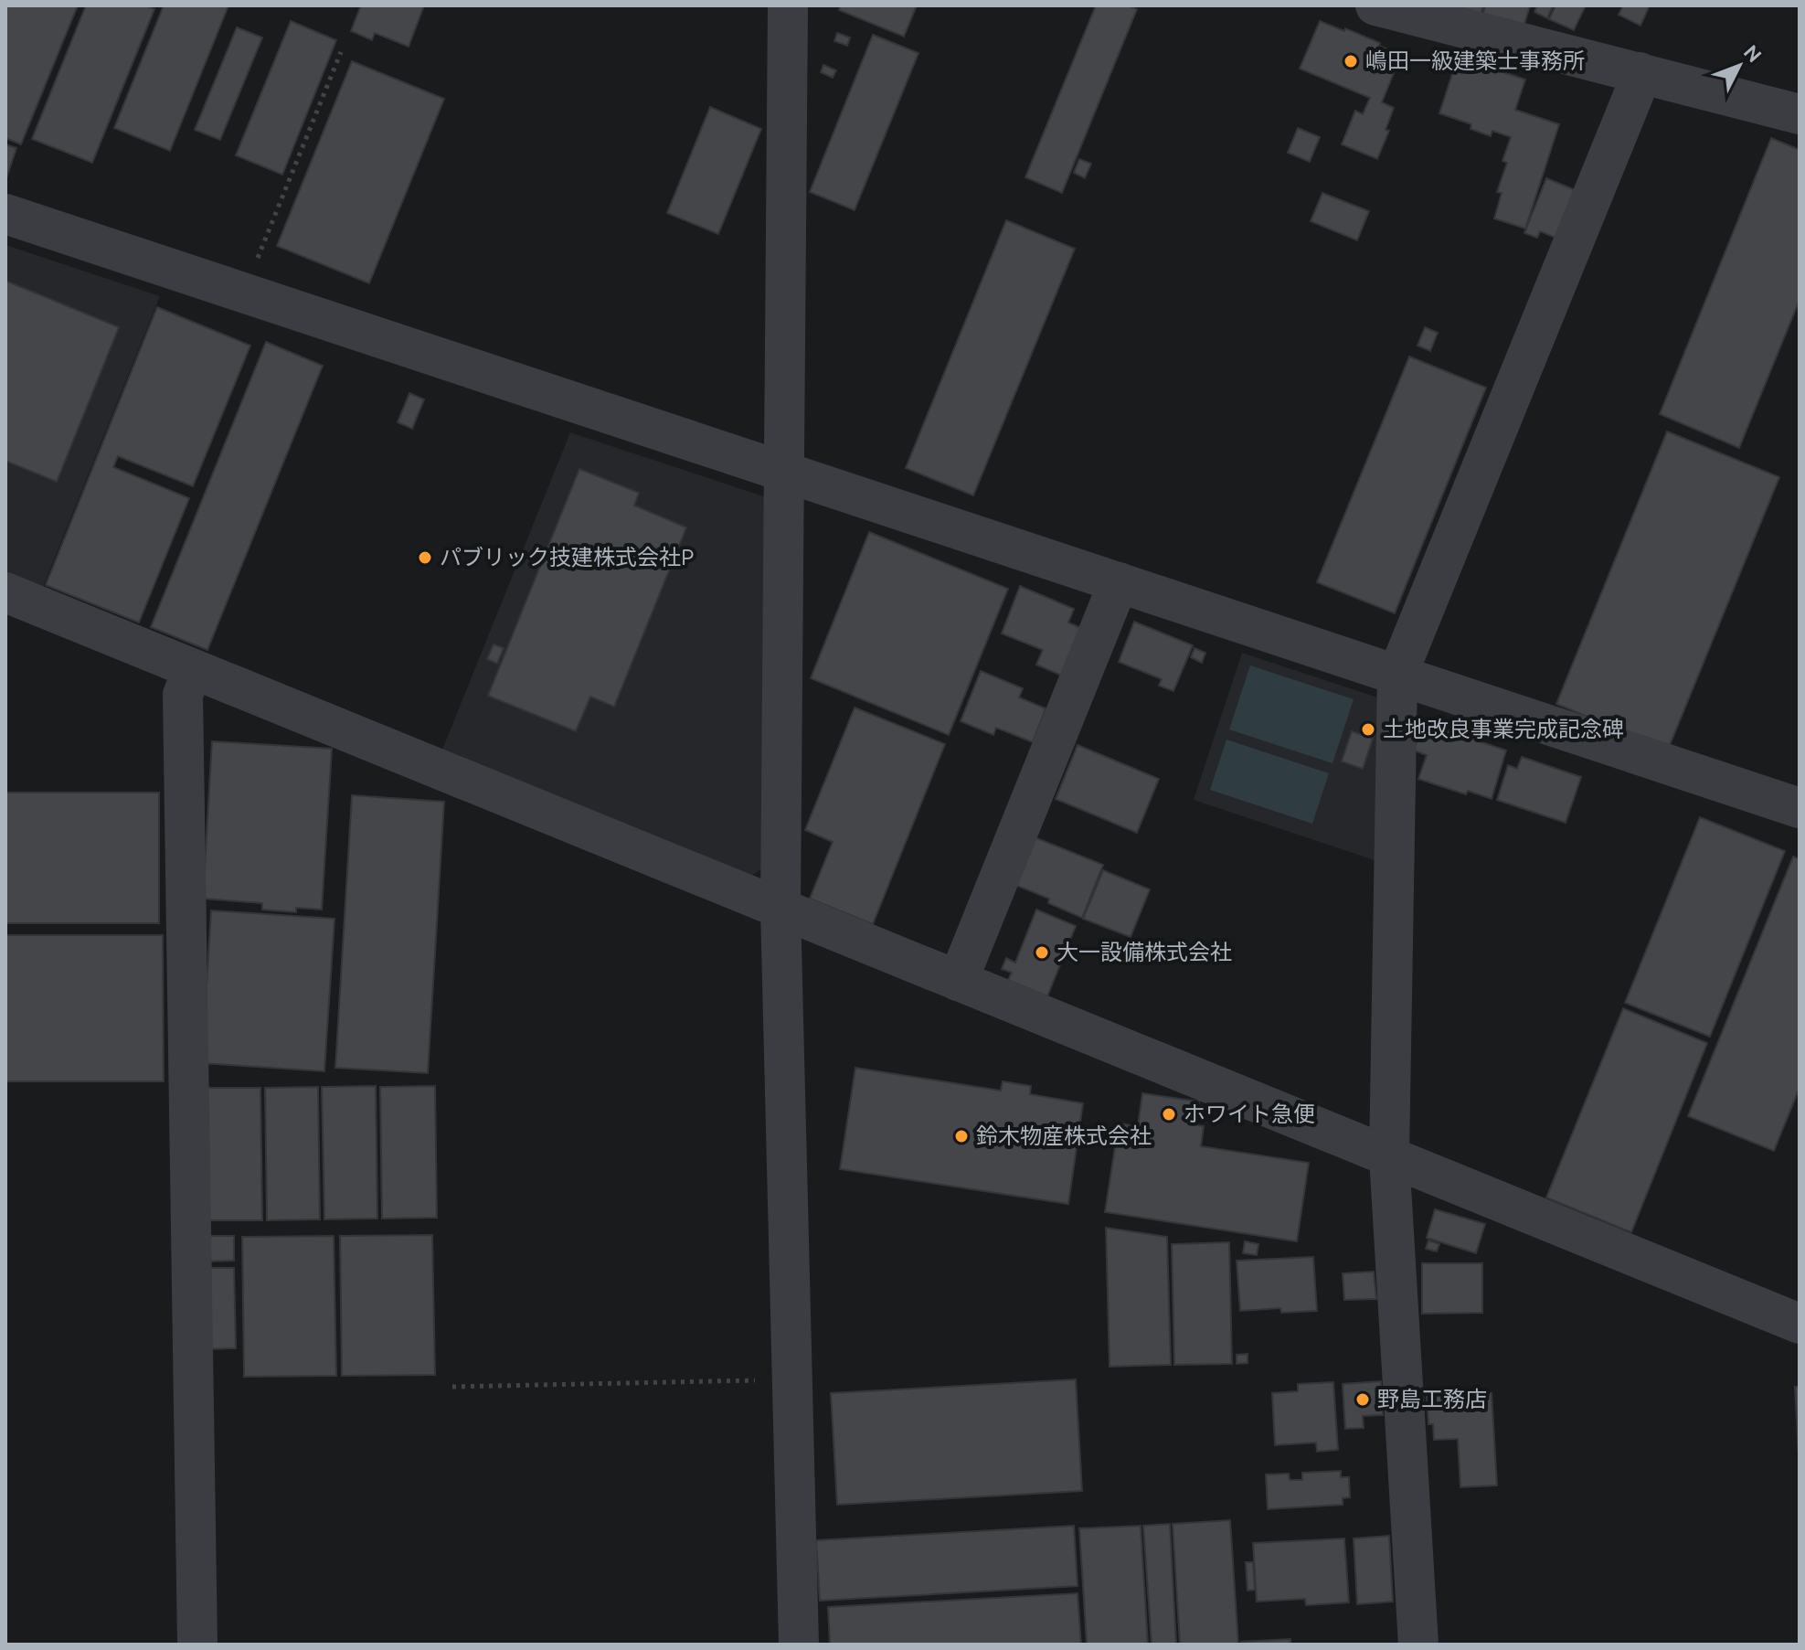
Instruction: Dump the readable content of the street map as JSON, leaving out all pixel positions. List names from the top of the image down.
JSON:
{
  "places": [
    "嶋田一級建築士事務所",
    "パブリック技建株式会社P",
    "土地改良事業完成記念碑",
    "大一設備株式会社",
    "ホワイト急便",
    "鈴木物産株式会社",
    "野島工務店"
  ],
  "north": "top right"
}
